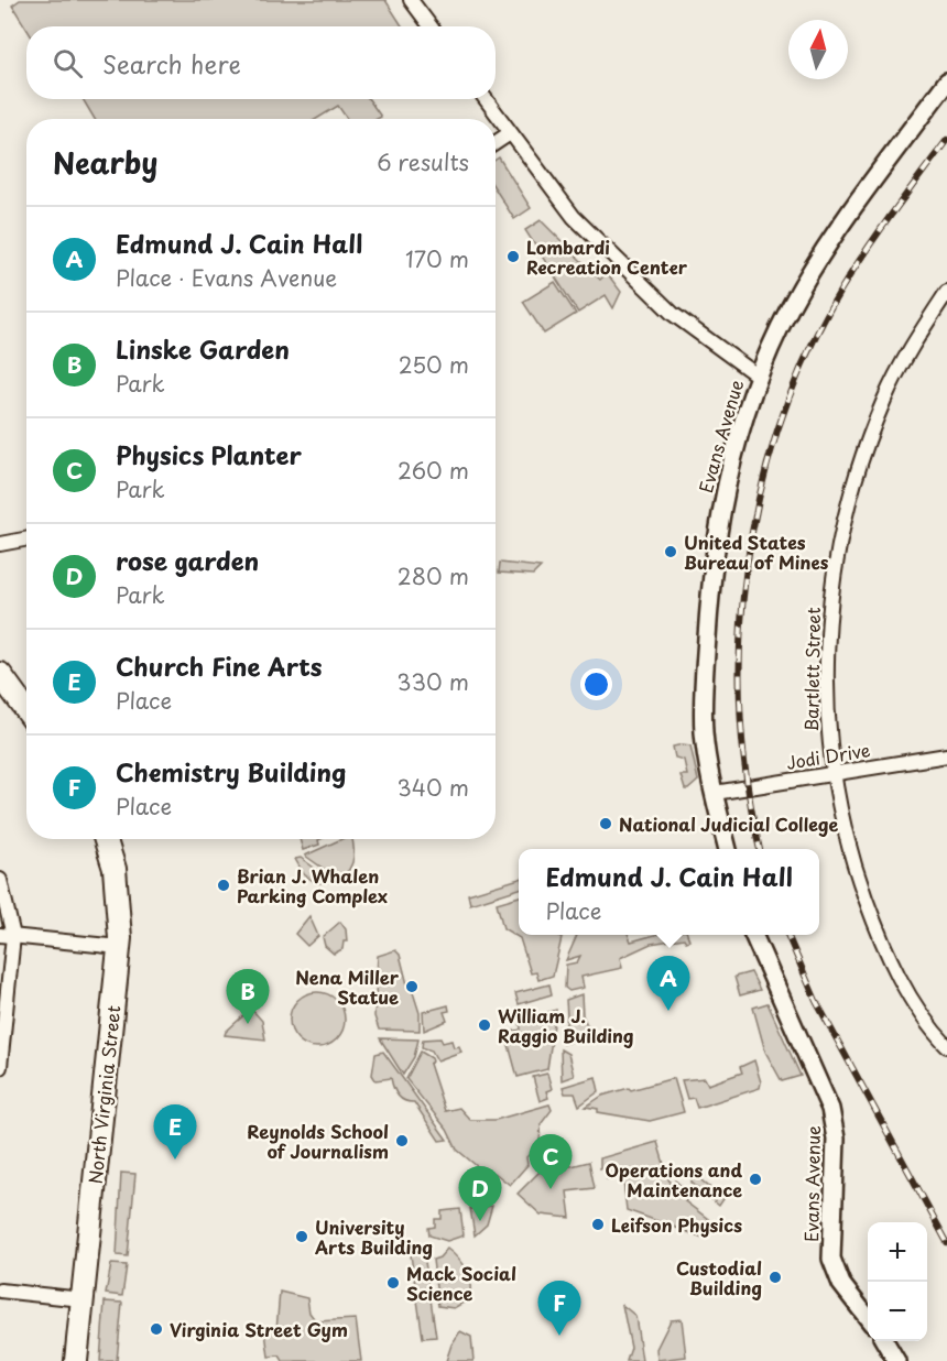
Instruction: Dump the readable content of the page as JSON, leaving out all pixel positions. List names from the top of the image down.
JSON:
{
  "streets": {
    "main road": ["North Virginia Street"],
    "street": ["Evans Avenue", "Bartlett Street", "Jodi Drive"]
  },
  "crossings": [
    ["Evans Avenue", "Jodi Drive"],
    ["Bartlett Street", "Jodi Drive"]
  ],
  "places": [
    "Lombardi Recreation Center",
    "United States Bureau of Mines",
    "National Judicial College",
    "Brian J. Whalen Parking Complex",
    "Nena Miller Statue",
    "William J. Raggio Building",
    "Reynolds School of Journalism",
    "Operations and Maintenance",
    "Leifson Physics",
    "University Arts Building",
    "Custodial Building",
    "Mack Social Science",
    "Virginia Street Gym"
  ],
  "north": "top",
  "page": {
    "search": "Search here",
    "heading": ["Nearby", "6 results"],
    "list": [
      {
        "mark": "A",
        "name": "Edmund J. Cain Hall",
        "note": "Place · Evans Avenue",
        "value": "170 m"
      },
      {
        "mark": "B",
        "name": "Linske Garden",
        "note": "Park",
        "value": "250 m"
      },
      {
        "mark": "C",
        "name": "Physics Planter",
        "note": "Park",
        "value": "260 m"
      },
      {
        "mark": "D",
        "name": "rose garden",
        "note": "Park",
        "value": "280 m"
      },
      {
        "mark": "E",
        "name": "Church Fine Arts",
        "note": "Place",
        "value": "330 m"
      },
      {
        "mark": "F",
        "name": "Chemistry Building",
        "note": "Place",
        "value": "340 m"
      }
    ],
    "popup": ["Edmund J. Cain Hall", "Place"],
    "pins": [
      "A",
      "B",
      "E",
      "C",
      "D",
      "F"
    ],
    "map_buttons": ["+", "−"]
  }
}
